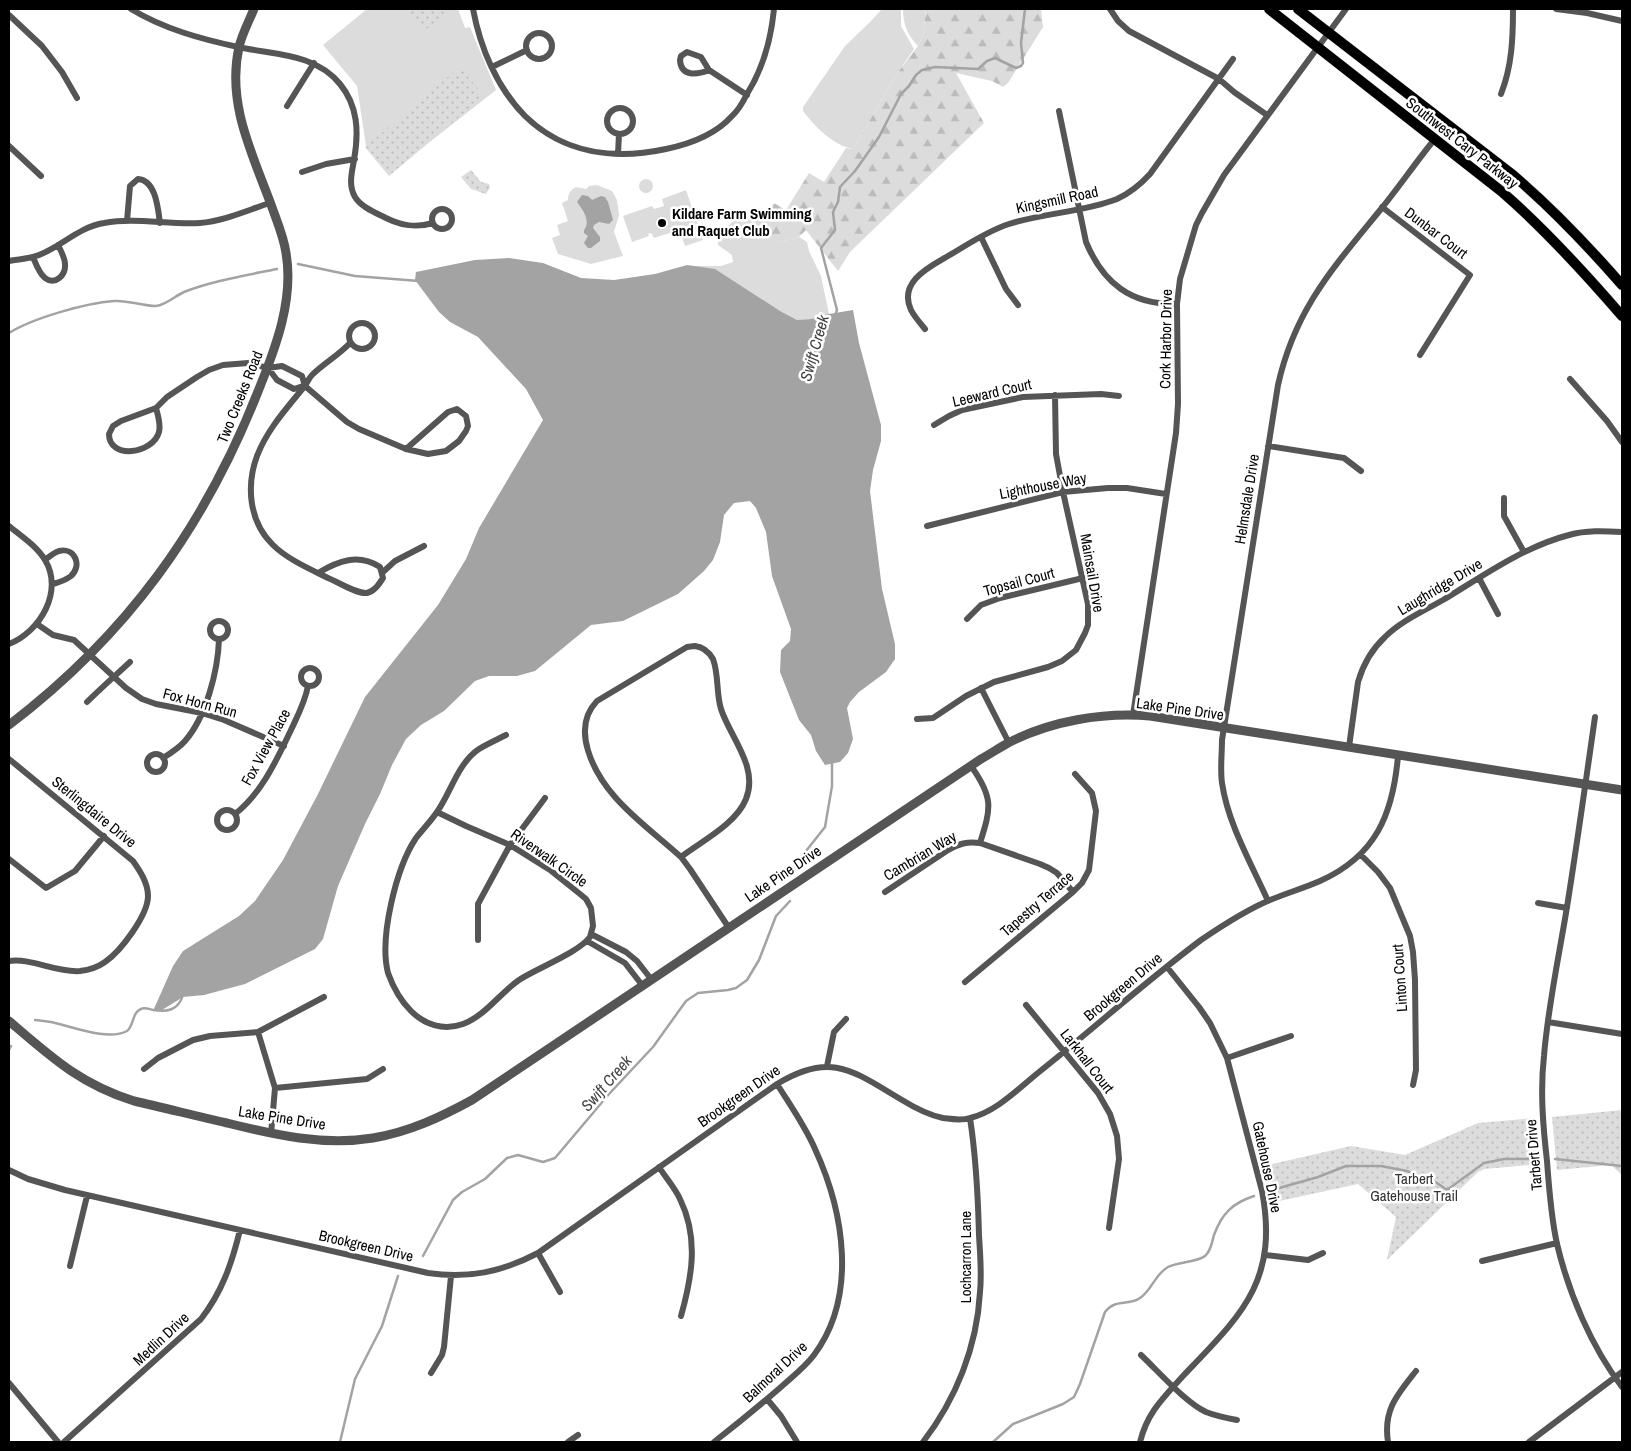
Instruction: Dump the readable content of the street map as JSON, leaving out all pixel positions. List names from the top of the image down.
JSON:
{
  "streets": {
    "main road": ["Southwest Cary Parkway"],
    "street": [
      "Kingsmill Road",
      "Dunbar Court",
      "Cork Harbor Drive",
      "Leeward Court",
      "Two Creeks Road",
      "Lighthouse Way",
      "Helmsdale Drive",
      "Mainsail Drive",
      "Topsail Court",
      "Laughridge Drive",
      "Fox Horn Run",
      "Lake Pine Drive",
      "Fox View Place",
      "Sterlingdaire Drive",
      "Cambrian Way",
      "Riverwalk Circle",
      "Tapestry Terrace",
      "Linton Court",
      "Brookgreen Drive",
      "Larkhall Court",
      "Tarbert Drive",
      "Gatehouse Drive",
      "Lochcarron Lane",
      "Medlin Drive",
      "Balmoral Drive"
    ]
  },
  "crossings": [
    ["Southwest Cary Parkway", "Cork Harbor Drive"],
    ["Southwest Cary Parkway", "Helmsdale Drive"],
    ["Dunbar Court", "Helmsdale Drive"],
    ["Cork Harbor Drive", "Lighthouse Way"],
    ["Cork Harbor Drive", "Lake Pine Drive"],
    ["Leeward Court", "Mainsail Drive"],
    ["Two Creeks Road", "Fox Horn Run"],
    ["Lighthouse Way", "Mainsail Drive"],
    ["Helmsdale Drive", "Lake Pine Drive"],
    ["Helmsdale Drive", "Brookgreen Drive"],
    ["Mainsail Drive", "Topsail Court"],
    ["Laughridge Drive", "Lake Pine Drive"],
    ["Fox Horn Run", "Fox View Place"],
    ["Lake Pine Drive", "Brookgreen Drive"],
    ["Lake Pine Drive", "Tarbert Drive"],
    ["Cambrian Way", "Tapestry Terrace"],
    ["Linton Court", "Brookgreen Drive"],
    ["Brookgreen Drive", "Larkhall Court"],
    ["Brookgreen Drive", "Gatehouse Drive"],
    ["Brookgreen Drive", "Lochcarron Lane"],
    ["Brookgreen Drive", "Medlin Drive"],
    ["Brookgreen Drive", "Balmoral Drive"]
  ],
  "water": ["Swift Creek"],
  "parks": ["Tarbert Gatehouse Trail"],
  "places": ["Kildare Farm Swimming and Raquet Club"]
}
